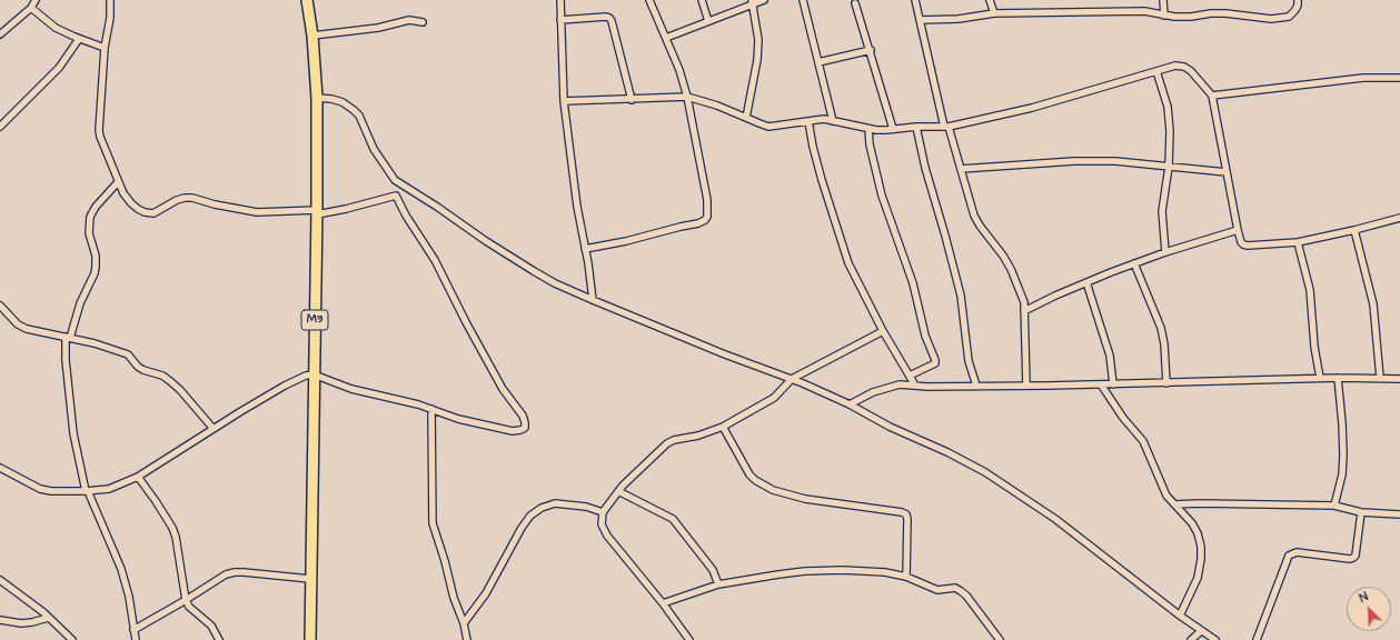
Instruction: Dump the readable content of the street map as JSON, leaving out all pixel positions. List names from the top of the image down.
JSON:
{
  "streets": {
    "main road": ["M3"]
  },
  "north": "top left"
}
